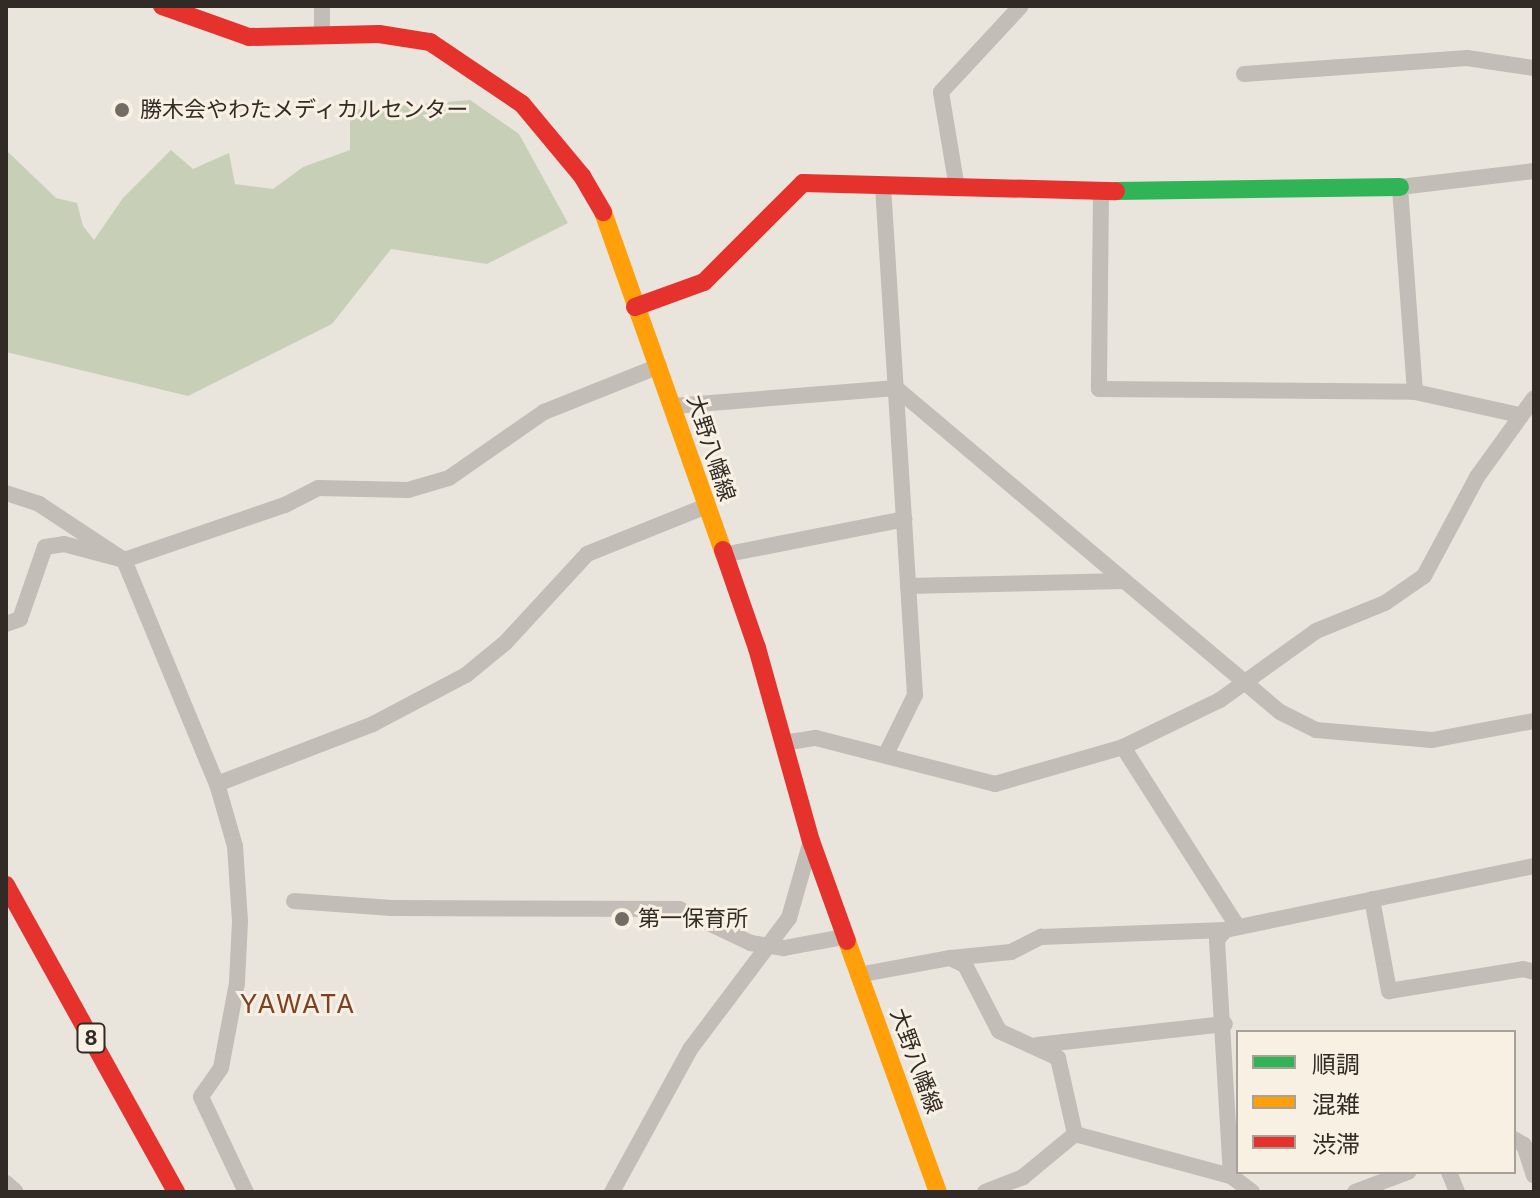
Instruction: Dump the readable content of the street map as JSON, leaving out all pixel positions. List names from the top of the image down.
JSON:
{
  "streets": {
    "main road": ["大野八幡線", "8"]
  },
  "districts": ["YAWATA"],
  "places": ["勝木会やわたメディカルセンター", "第一保育所"],
  "legend": ["順調", "混雑", "渋滞"]
}
